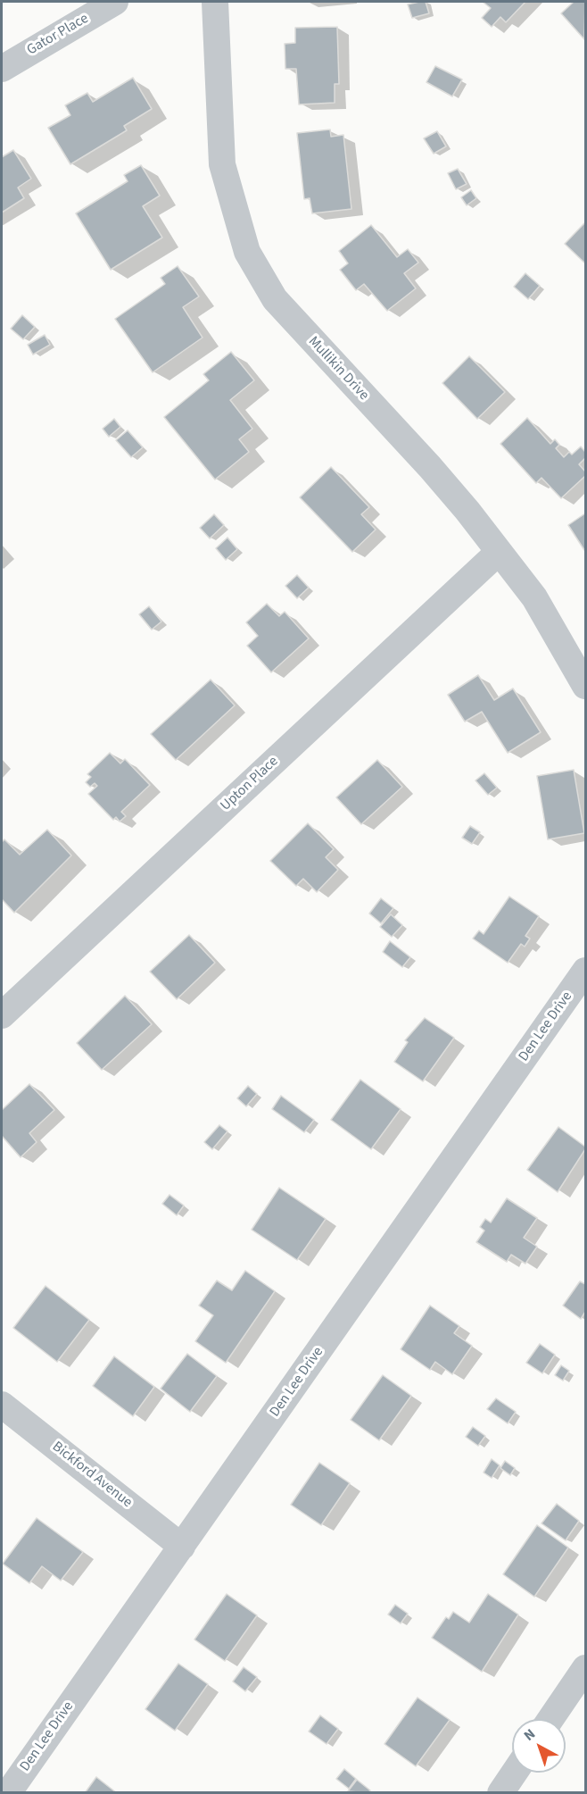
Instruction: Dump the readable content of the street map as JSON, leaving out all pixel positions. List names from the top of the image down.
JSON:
{
  "streets": {
    "street": [
      "Gator Place",
      "Mullikin Drive",
      "Upton Place",
      "Den Lee Drive",
      "Bickford Avenue"
    ]
  },
  "crossings": [
    ["Mullikin Drive", "Upton Place"],
    ["Den Lee Drive", "Bickford Avenue"]
  ],
  "north": "top left"
}
